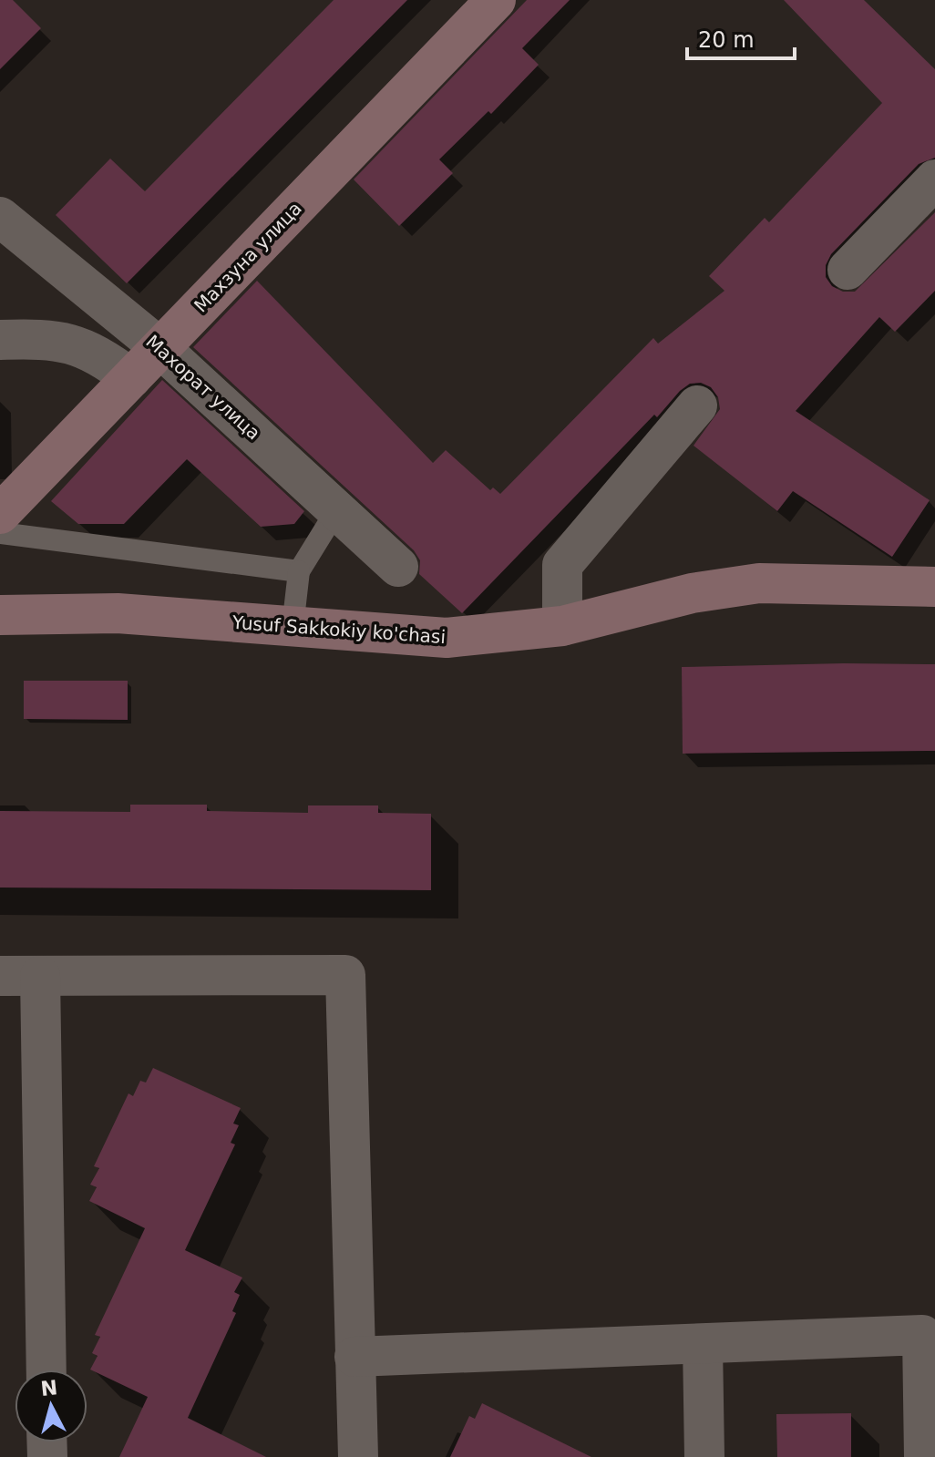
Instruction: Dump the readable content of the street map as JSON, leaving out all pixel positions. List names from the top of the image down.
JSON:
{
  "streets": {
    "main road": ["Махзуна улица", "Yusuf Sakkokiy ko'chasi"],
    "street": ["Махорат улица"]
  },
  "crossings": [
    ["Махзуна улица", "Махорат улица"]
  ],
  "scale_bar": "20 m",
  "north": "top"
}
